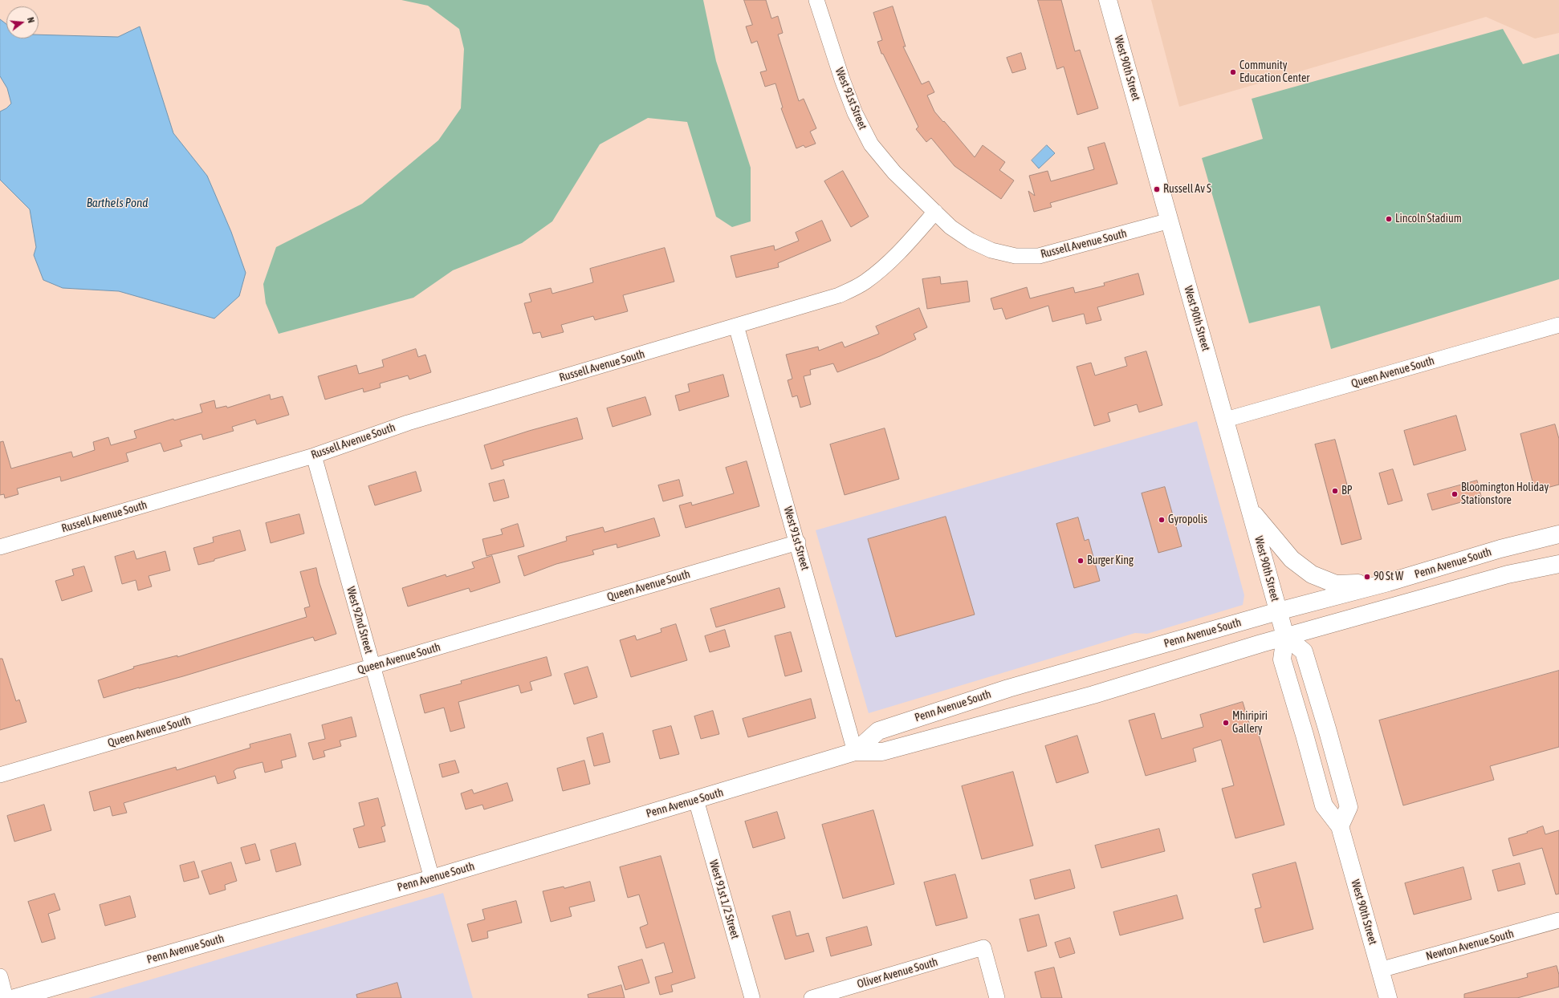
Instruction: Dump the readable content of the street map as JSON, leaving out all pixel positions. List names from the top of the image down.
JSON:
{
  "streets": {
    "main road": ["West 90th Street", "Penn Avenue South"],
    "street": [
      "West 91st Street",
      "Russell Avenue South",
      "Queen Avenue South",
      "West 92nd Street",
      "West 91st 1/2 Street",
      "Newton Avenue South",
      "Oliver Avenue South"
    ]
  },
  "crossings": [
    ["West 90th Street", "Russell Avenue South"],
    ["West 90th Street", "Queen Avenue South"],
    ["West 90th Street", "Penn Avenue South"],
    ["West 90th Street", "Newton Avenue South"],
    ["West 91st Street", "Russell Avenue South"],
    ["West 91st Street", "Queen Avenue South"],
    ["West 91st Street", "Penn Avenue South"],
    ["Russell Avenue South", "West 92nd Street"],
    ["Queen Avenue South", "West 92nd Street"],
    ["Penn Avenue South", "West 92nd Street"],
    ["Penn Avenue South", "West 91st 1/2 Street"]
  ],
  "water": ["Barthels Pond"],
  "places": [
    "Community Education Center",
    "Russell Av S",
    "Lincoln Stadium",
    "BP",
    "Bloomington Holiday Stationstore",
    "Gyropolis",
    "Burger King",
    "90 St W",
    "Mhiripiri Gallery"
  ],
  "north": "right"
}
